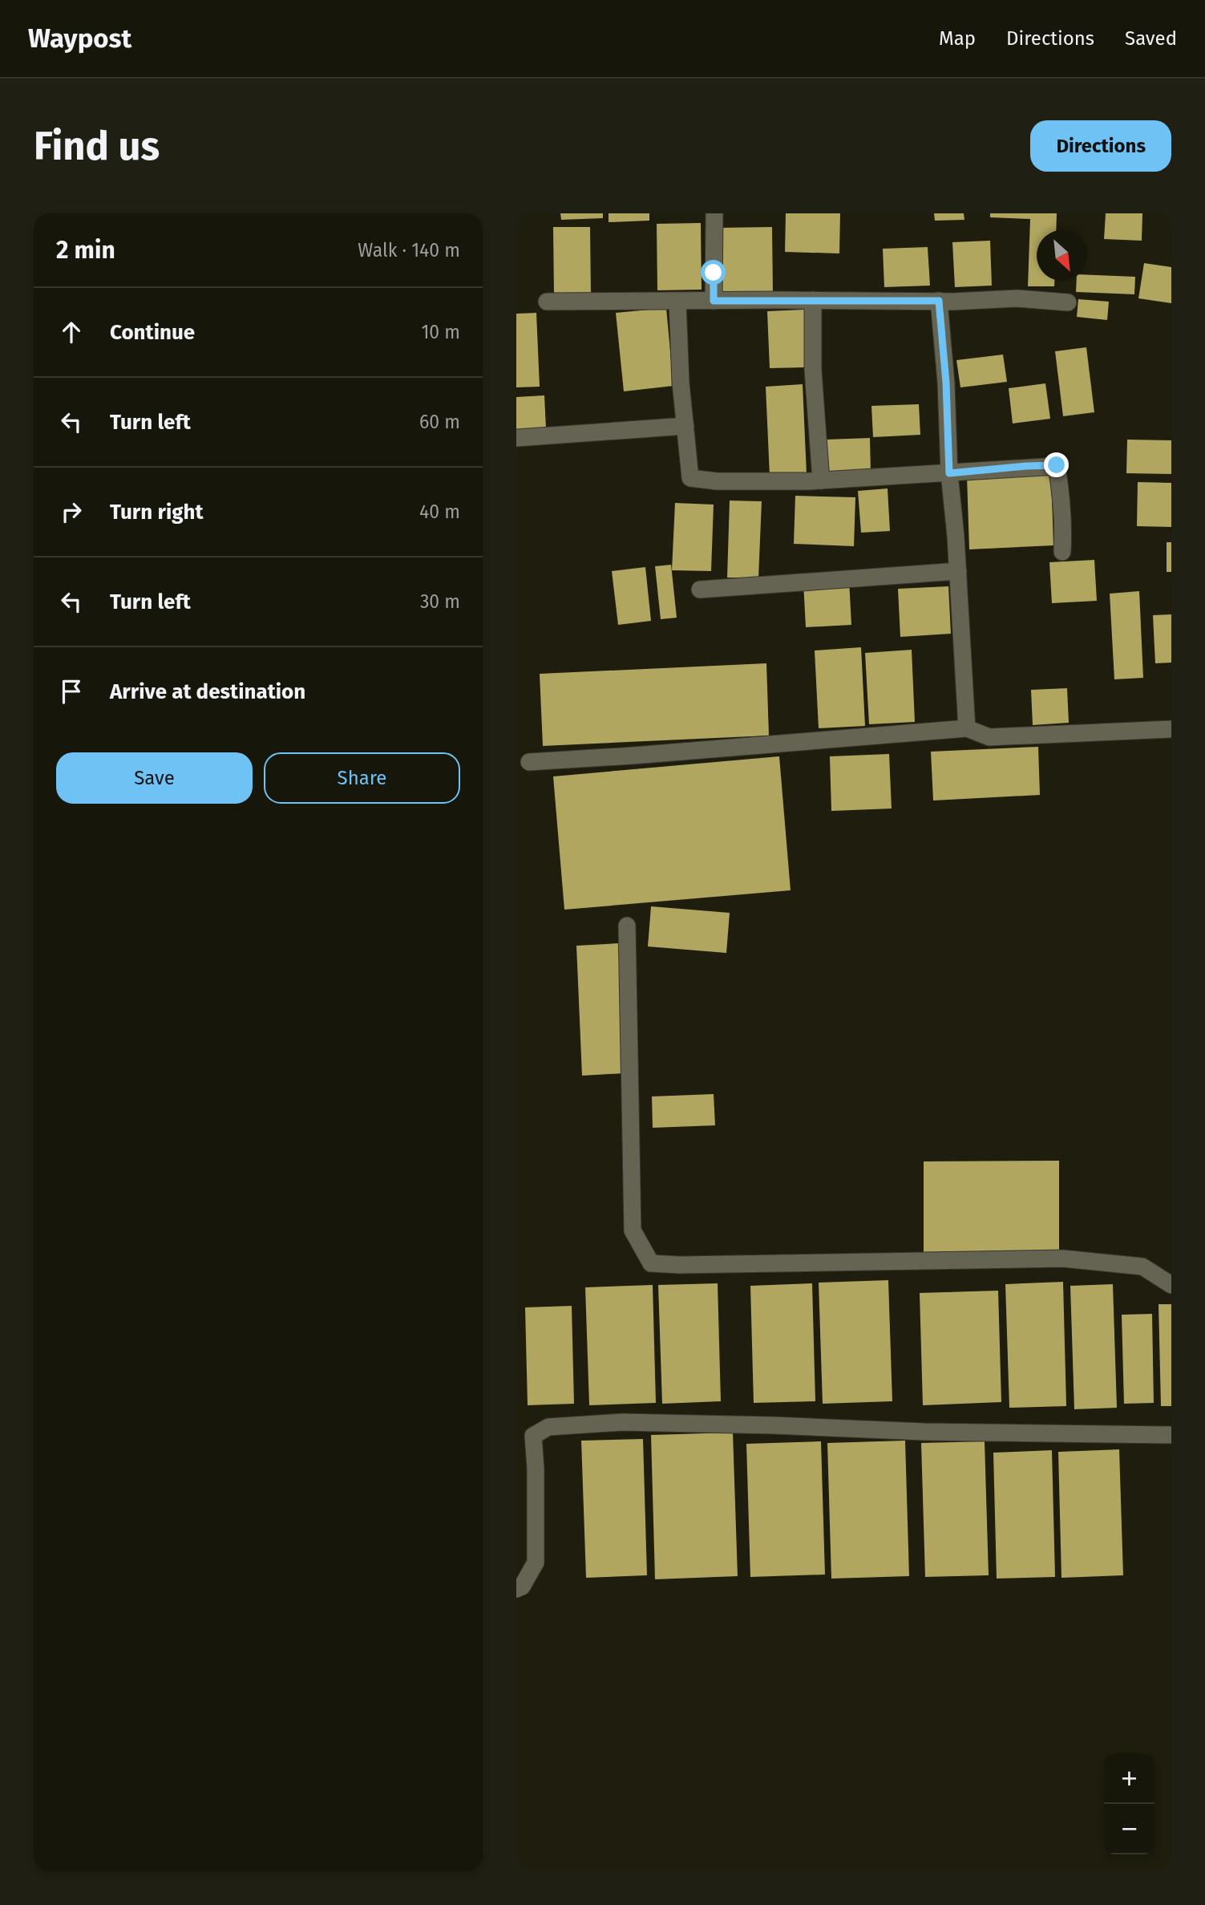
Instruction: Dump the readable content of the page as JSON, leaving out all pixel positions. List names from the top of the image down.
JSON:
{
  "north": "bottom right",
  "page": {
    "header": "Waypost",
    "nav": ["Map", "Directions", "Saved"],
    "buttons": [
      "Directions",
      ["Save", "Share"]
    ],
    "title": "Find us",
    "heading": ["2 min", "Walk · 140 m"],
    "list": [
      ["Continue", "10 m"],
      ["Turn left", "60 m"],
      ["Turn right", "40 m"],
      ["Turn left", "30 m"],
      "Arrive at destination"
    ],
    "map_buttons": ["+", "−"]
  }
}
